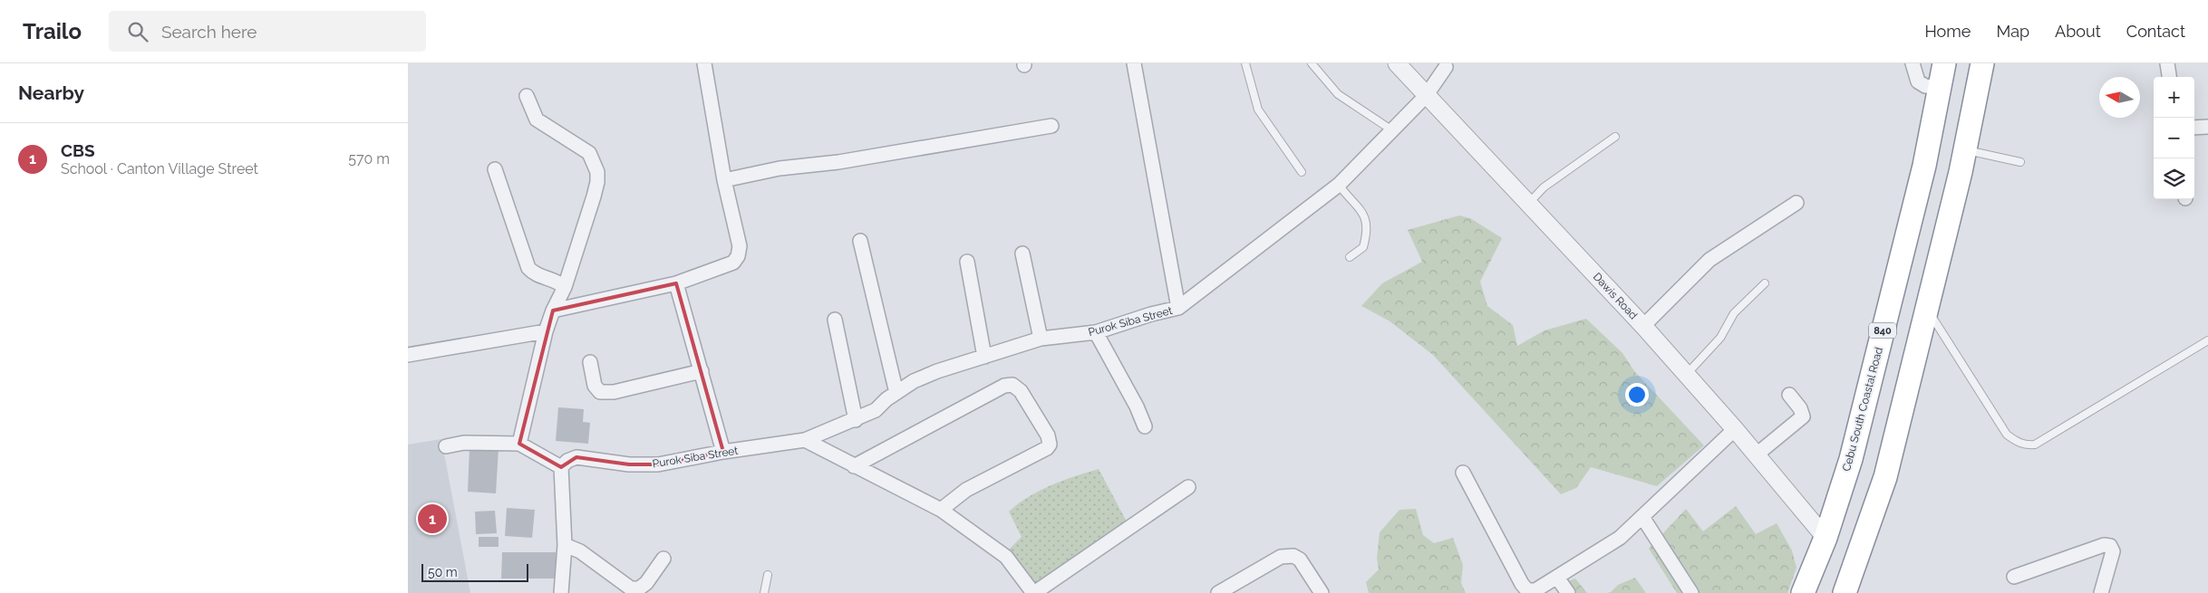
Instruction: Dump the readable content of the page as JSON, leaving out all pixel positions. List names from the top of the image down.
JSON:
{
  "streets": {
    "highway": ["840", "Cebu South Coastal Road"],
    "street": ["Dawis Road", "Purok Siba Street"]
  },
  "crossings": [
    ["Dawis Road", "Purok Siba Street"],
    ["Dawis Road", "Cebu South Coastal Road"]
  ],
  "scale_bar": "50 m",
  "north": "left",
  "page": {
    "header": "Trailo",
    "search": "Search here",
    "nav": [
      "Home",
      "Map",
      "About",
      "Contact"
    ],
    "heading": "Nearby",
    "map_buttons": ["+", "−"],
    "list": [
      {
        "mark": "1",
        "name": "CBS",
        "note": "School · Canton Village Street",
        "value": "570 m"
      }
    ],
    "pins": "1",
    "scale": "50 m"
  }
}
